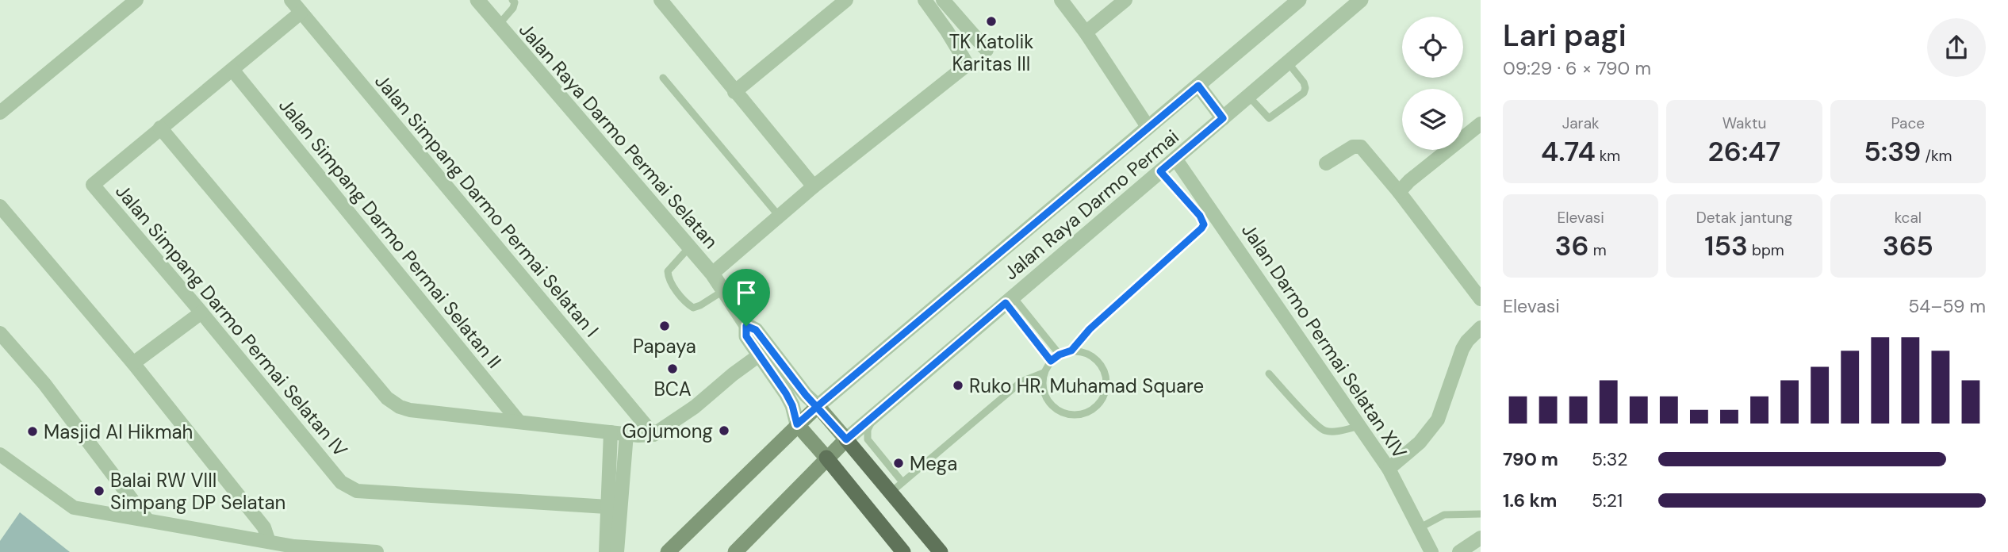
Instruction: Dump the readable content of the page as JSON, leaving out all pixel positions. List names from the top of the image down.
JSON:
{
  "streets": {
    "street": [
      "Jalan Raya Darmo Permai Selatan",
      "Jalan Raya Darmo Permai",
      "Jalan Simpang Darmo Permai Selatan I",
      "Jalan Simpang Darmo Permai Selatan II",
      "Jalan Simpang Darmo Permai Selatan IV",
      "Jalan Darmo Permai Selatan XIV"
    ]
  },
  "crossings": [
    ["Jalan Raya Darmo Permai Selatan", "Jalan Raya Darmo Permai"],
    ["Jalan Raya Darmo Permai", "Jalan Darmo Permai Selatan XIV"],
    ["Jalan Simpang Darmo Permai Selatan I", "Jalan Simpang Darmo Permai Selatan IV"],
    ["Jalan Simpang Darmo Permai Selatan II", "Jalan Simpang Darmo Permai Selatan IV"]
  ],
  "places": [
    "TK Katolik Karitas III",
    "Papaya",
    "BCA",
    "Ruko HR. Muhamad Square",
    "Gojumong",
    "Masjid Al Hikmah",
    "Mega",
    "Balai RW VIII Simpang DP Selatan"
  ],
  "page": {
    "heading": ["Lari pagi", "09:29 · 6 × 790 m"],
    "stats": [
      ["Jarak", "4.74 km"],
      ["Waktu", "26:47"],
      ["Pace", "5:39 /km"],
      ["Elevasi", "36 m"],
      ["Detak jantung", "153 bpm"],
      ["kcal", "365"]
    ],
    "chart": ["Elevasi", "54–59 m"],
    "list": [
      {
        "name": "790 m",
        "note": "5:32"
      },
      {
        "name": "1.6 km",
        "note": "5:21"
      }
    ]
  }
}
